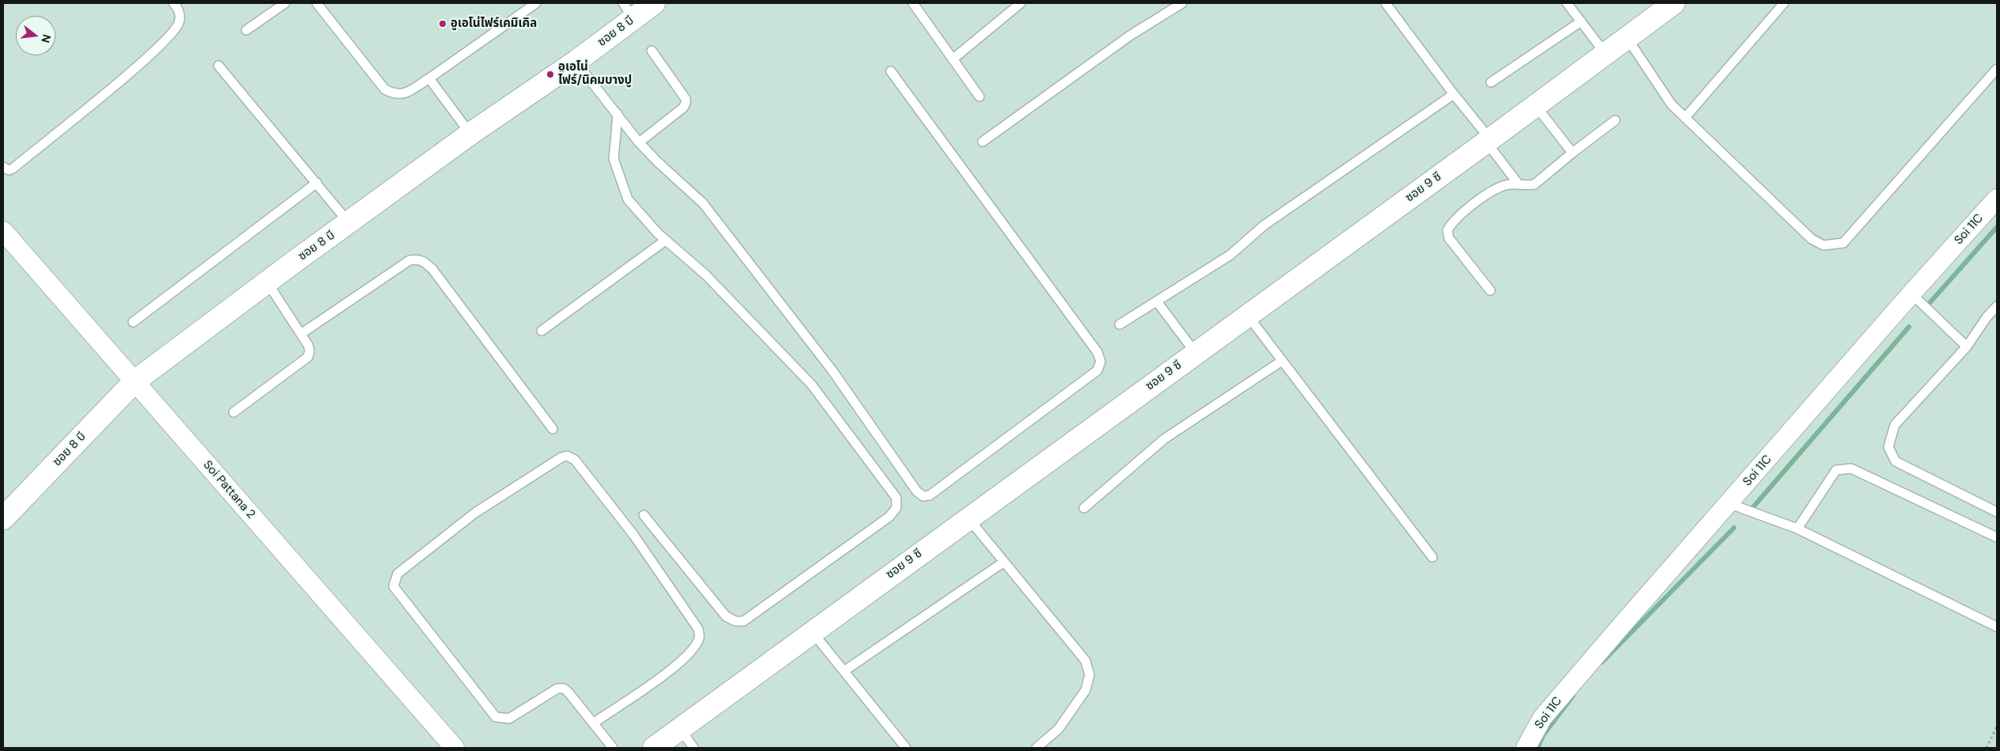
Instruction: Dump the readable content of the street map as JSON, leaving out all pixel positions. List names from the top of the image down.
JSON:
{
  "streets": {
    "street": [
      "ซอย 8 บี",
      "ซอย 9 ซี",
      "Soi 11C",
      "Soi Pattana 2"
    ]
  },
  "crossings": [
    ["ซอย 8 บี", "Soi Pattana 2"]
  ],
  "places": ["อูเอโน่ไฟร์เคมิเคิล", "อูเอโน่ ไฟร์/นิคมบางปู"],
  "north": "right"
}
